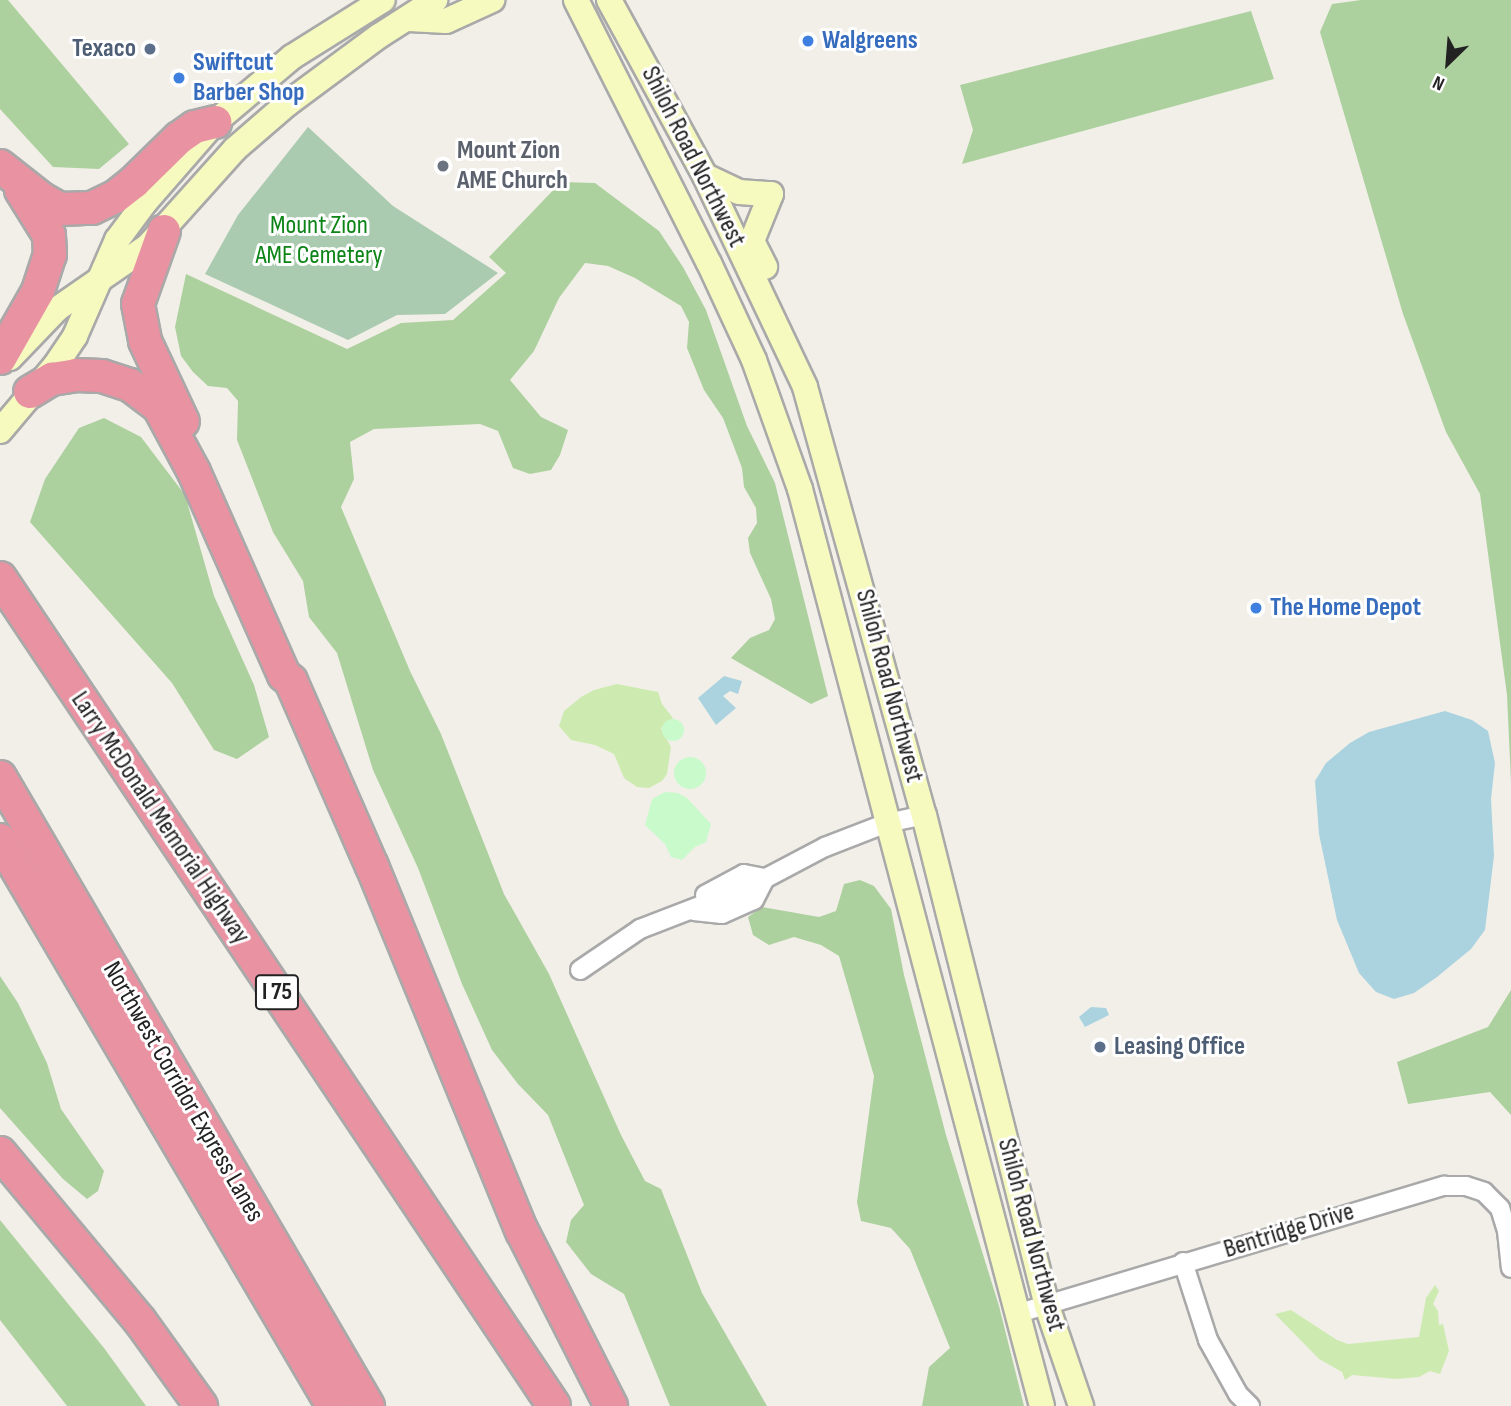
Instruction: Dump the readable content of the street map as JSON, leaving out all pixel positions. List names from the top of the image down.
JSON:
{
  "streets": {
    "highway": ["Larry McDonald Memorial Highway", "I 75", "Northwest Corridor Express Lanes"],
    "street": ["Shiloh Road Northwest", "Bentridge Drive"]
  },
  "crossings": [
    ["Shiloh Road Northwest", "Bentridge Drive"]
  ],
  "parks": ["Mount Zion AME Cemetery"],
  "places": [
    "Walgreens",
    "Texaco",
    "Swiftcut Barber Shop",
    "Mount Zion AME Church",
    "The Home Depot",
    "Leasing Office"
  ],
  "north": "bottom left"
}
